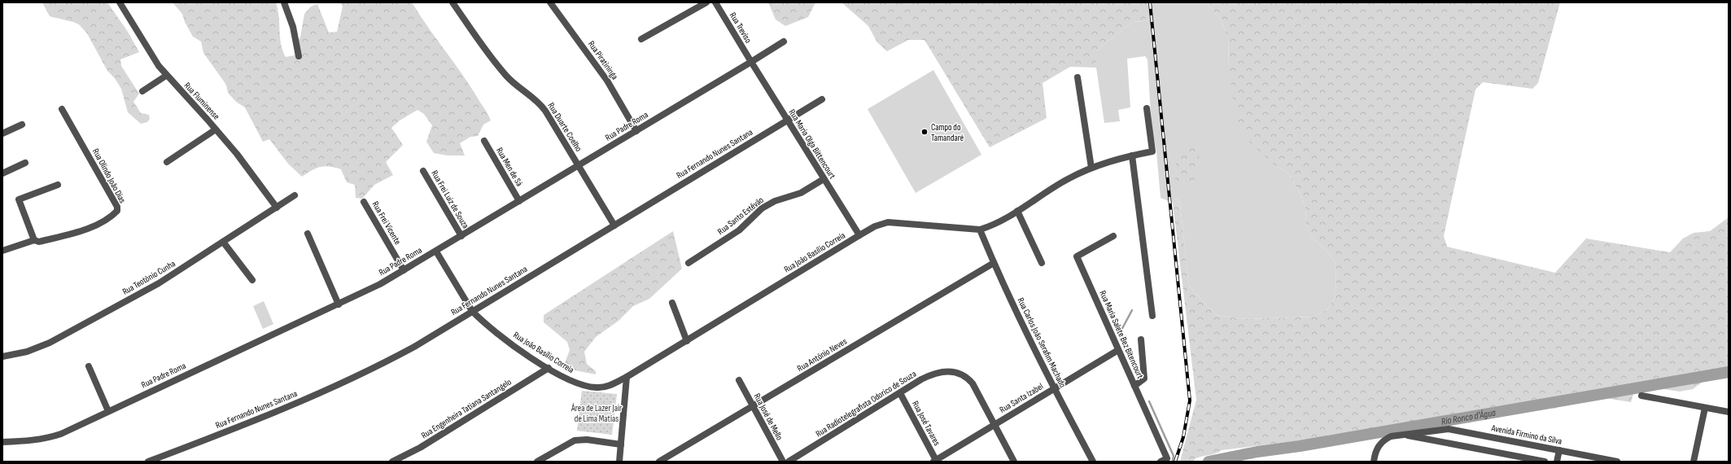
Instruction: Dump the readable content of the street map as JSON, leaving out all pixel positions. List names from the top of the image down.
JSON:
{
  "streets": {
    "street": [
      "Rua Treviso",
      "Rua Piratininga",
      "Rua Fluminense",
      "Rua Padre Roma",
      "Rua Duarte Coelho",
      "Rua Maria Olga Bittencourt",
      "Rua Fernando Nunes Santana",
      "Rua Men de Sá",
      "Rua Olindo João Dias",
      "Rua Frei Luiz de Souza",
      "Rua Santo Estêvão",
      "Rua Frei Vicente",
      "Rua João Basílio Correia",
      "Rua Teotônio Cunha",
      "Rua Maria Salete Bez Bitencourt",
      "Rua Carlos João Serafim Machado",
      "Rua Antônio Neves",
      "Rua Santa Izabel",
      "Rua Radiotelegrafista Odorico de Souza",
      "Rua Engenheira Tatiana Santangelo",
      "Rua José de Mello",
      "Rua José Tavares",
      "Avenida Firmino da Silva"
    ]
  },
  "crossings": [
    ["Rua Treviso", "Rua Padre Roma"],
    ["Rua Treviso", "Rua Maria Olga Bittencourt"],
    ["Rua Piratininga", "Rua Padre Roma"],
    ["Rua Fluminense", "Rua Teotônio Cunha"],
    ["Rua Padre Roma", "Rua Duarte Coelho"],
    ["Rua Padre Roma", "Rua Maria Olga Bittencourt"],
    ["Rua Padre Roma", "Rua Men de Sá"],
    ["Rua Padre Roma", "Rua Frei Luiz de Souza"],
    ["Rua Padre Roma", "Rua Frei Vicente"],
    ["Rua Padre Roma", "Rua João Basílio Correia"],
    ["Rua Duarte Coelho", "Rua Fernando Nunes Santana"],
    ["Rua Maria Olga Bittencourt", "Rua Fernando Nunes Santana"],
    ["Rua Maria Olga Bittencourt", "Rua Santo Estêvão"],
    ["Rua Maria Olga Bittencourt", "Rua João Basílio Correia"],
    ["Rua Fernando Nunes Santana", "Rua João Basílio Correia"],
    ["Rua João Basílio Correia", "Rua Carlos João Serafim Machado"],
    ["Rua João Basílio Correia", "Rua Engenheira Tatiana Santangelo"],
    ["Rua Maria Salete Bez Bitencourt", "Rua Santa Izabel"],
    ["Rua Carlos João Serafim Machado", "Rua Antônio Neves"],
    ["Rua Carlos João Serafim Machado", "Rua Santa Izabel"],
    ["Rua Antônio Neves", "Rua José de Mello"],
    ["Rua Santa Izabel", "Rua Radiotelegrafista Odorico de Souza"],
    ["Rua Santa Izabel", "Rua José Tavares"],
    ["Rua Radiotelegrafista Odorico de Souza", "Rua José Tavares"]
  ],
  "water": ["Rio Ronco d'Água"],
  "parks": ["Área de Lazer Jair de Lima Matias"],
  "places": ["Campo do Tamandaré"]
}
